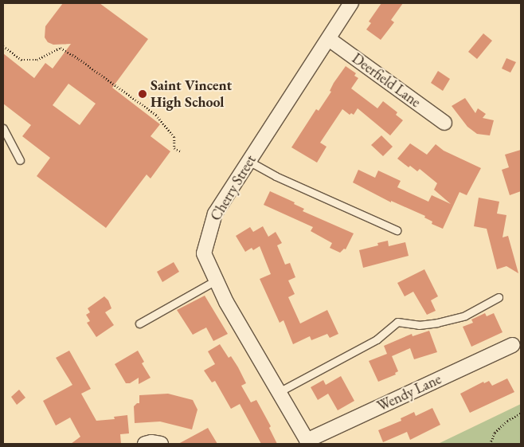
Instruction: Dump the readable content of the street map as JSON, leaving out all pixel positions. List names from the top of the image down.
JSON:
{
  "streets": {
    "street": ["Deerfield Lane", "Cherry Street", "Wendy Lane"]
  },
  "crossings": [
    ["Deerfield Lane", "Cherry Street"],
    ["Cherry Street", "Wendy Lane"]
  ],
  "places": ["Saint Vincent High School"]
}
